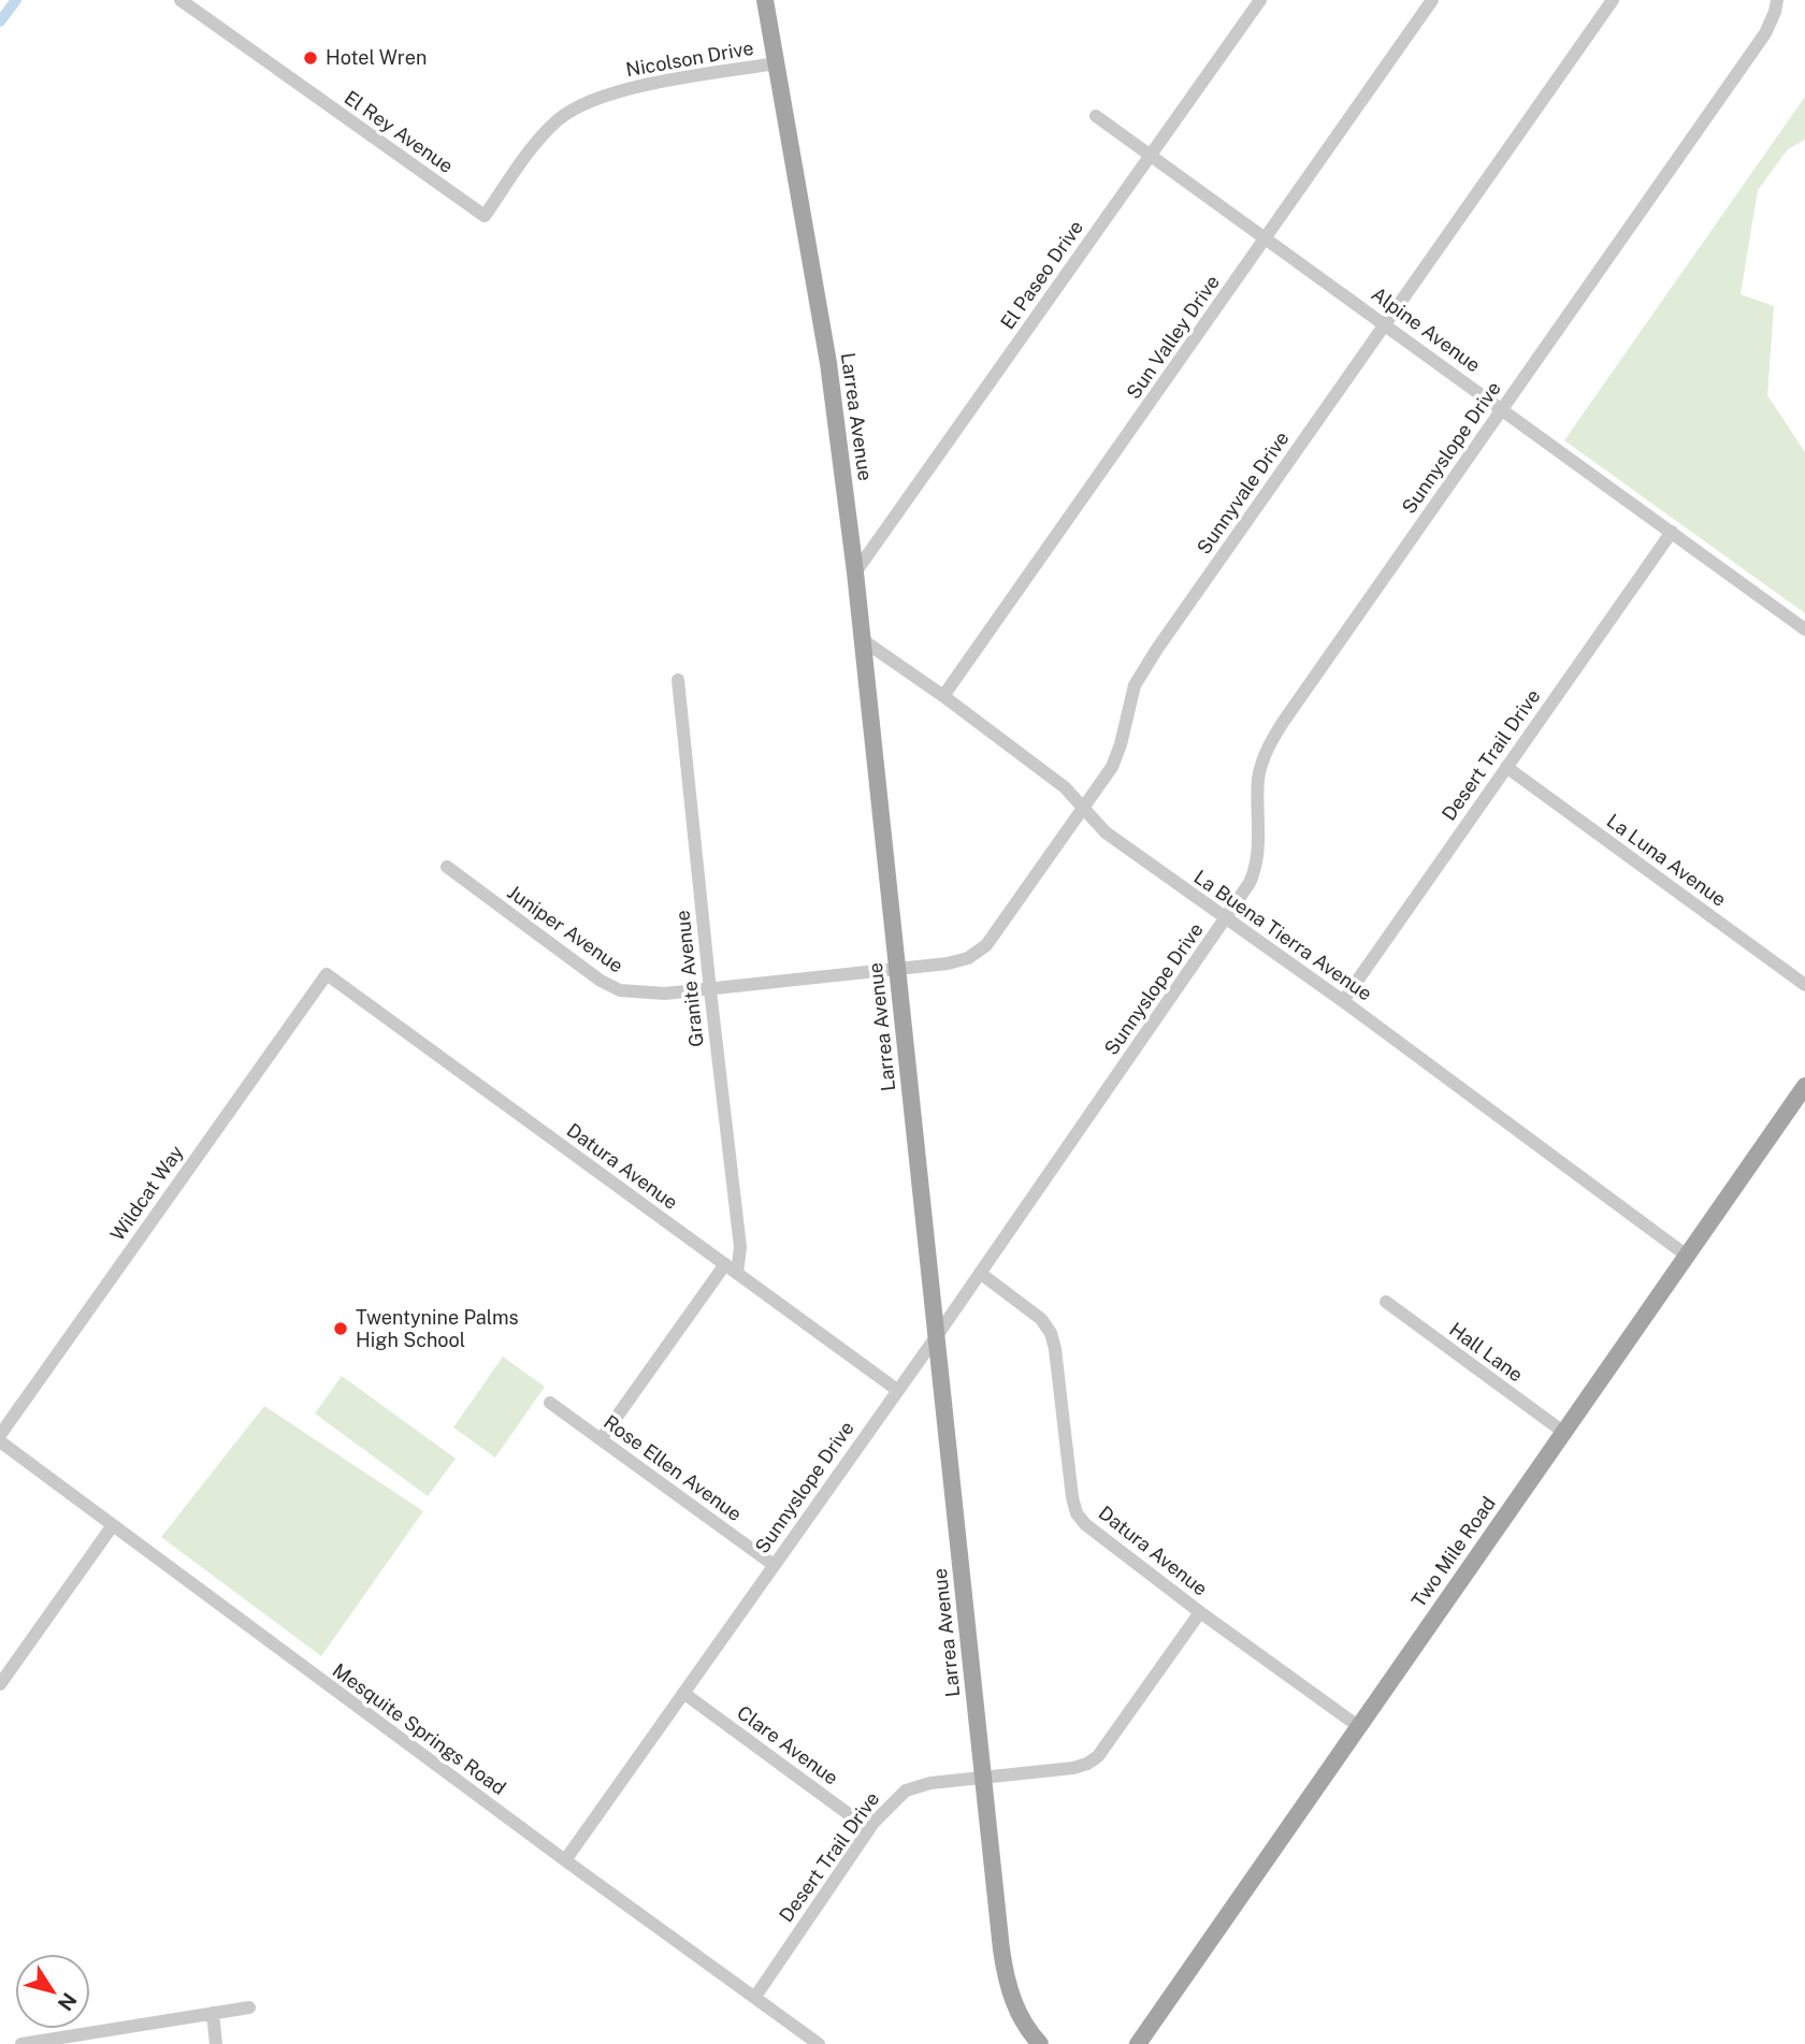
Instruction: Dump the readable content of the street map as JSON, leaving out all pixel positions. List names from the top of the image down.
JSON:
{
  "streets": {
    "main road": ["Larrea Avenue", "Two Mile Road"],
    "street": [
      "Nicolson Drive",
      "El Rey Avenue",
      "El Paseo Drive",
      "Alpine Avenue",
      "Sun Valley Drive",
      "Sunnyslope Drive",
      "Sunnyvale Drive",
      "Desert Trail Drive",
      "La Luna Avenue",
      "Juniper Avenue",
      "La Buena Tierra Avenue",
      "Granite Avenue",
      "Datura Avenue",
      "Wildcat Way",
      "Hall Lane",
      "Rose Ellen Avenue",
      "Mesquite Springs Road",
      "Clare Avenue"
    ]
  },
  "crossings": [
    ["Nicolson Drive", "El Rey Avenue"],
    ["Nicolson Drive", "Larrea Avenue"],
    ["El Paseo Drive", "Alpine Avenue"],
    ["El Paseo Drive", "Larrea Avenue"],
    ["Alpine Avenue", "Sun Valley Drive"],
    ["Alpine Avenue", "Sunnyslope Drive"],
    ["Alpine Avenue", "Sunnyvale Drive"],
    ["Alpine Avenue", "Desert Trail Drive"],
    ["Sun Valley Drive", "La Buena Tierra Avenue"],
    ["Larrea Avenue", "Sunnyslope Drive"],
    ["Larrea Avenue", "Sunnyvale Drive"],
    ["Larrea Avenue", "Desert Trail Drive"],
    ["Larrea Avenue", "Juniper Avenue"],
    ["Larrea Avenue", "La Buena Tierra Avenue"],
    ["Sunnyslope Drive", "La Buena Tierra Avenue"],
    ["Sunnyslope Drive", "Datura Avenue"],
    ["Sunnyslope Drive", "Rose Ellen Avenue"],
    ["Sunnyslope Drive", "Mesquite Springs Road"],
    ["Sunnyslope Drive", "Clare Avenue"],
    ["Sunnyvale Drive", "Juniper Avenue"],
    ["Sunnyvale Drive", "La Buena Tierra Avenue"],
    ["Desert Trail Drive", "La Luna Avenue"],
    ["Desert Trail Drive", "La Buena Tierra Avenue"],
    ["Desert Trail Drive", "Datura Avenue"],
    ["Desert Trail Drive", "Mesquite Springs Road"],
    ["Desert Trail Drive", "Clare Avenue"],
    ["Juniper Avenue", "Granite Avenue"],
    ["La Buena Tierra Avenue", "Two Mile Road"],
    ["Granite Avenue", "Datura Avenue"],
    ["Datura Avenue", "Wildcat Way"],
    ["Datura Avenue", "Two Mile Road"],
    ["Hall Lane", "Two Mile Road"]
  ],
  "places": ["Hotel Wren", "Twentynine Palms High School"],
  "north": "bottom right"
}
